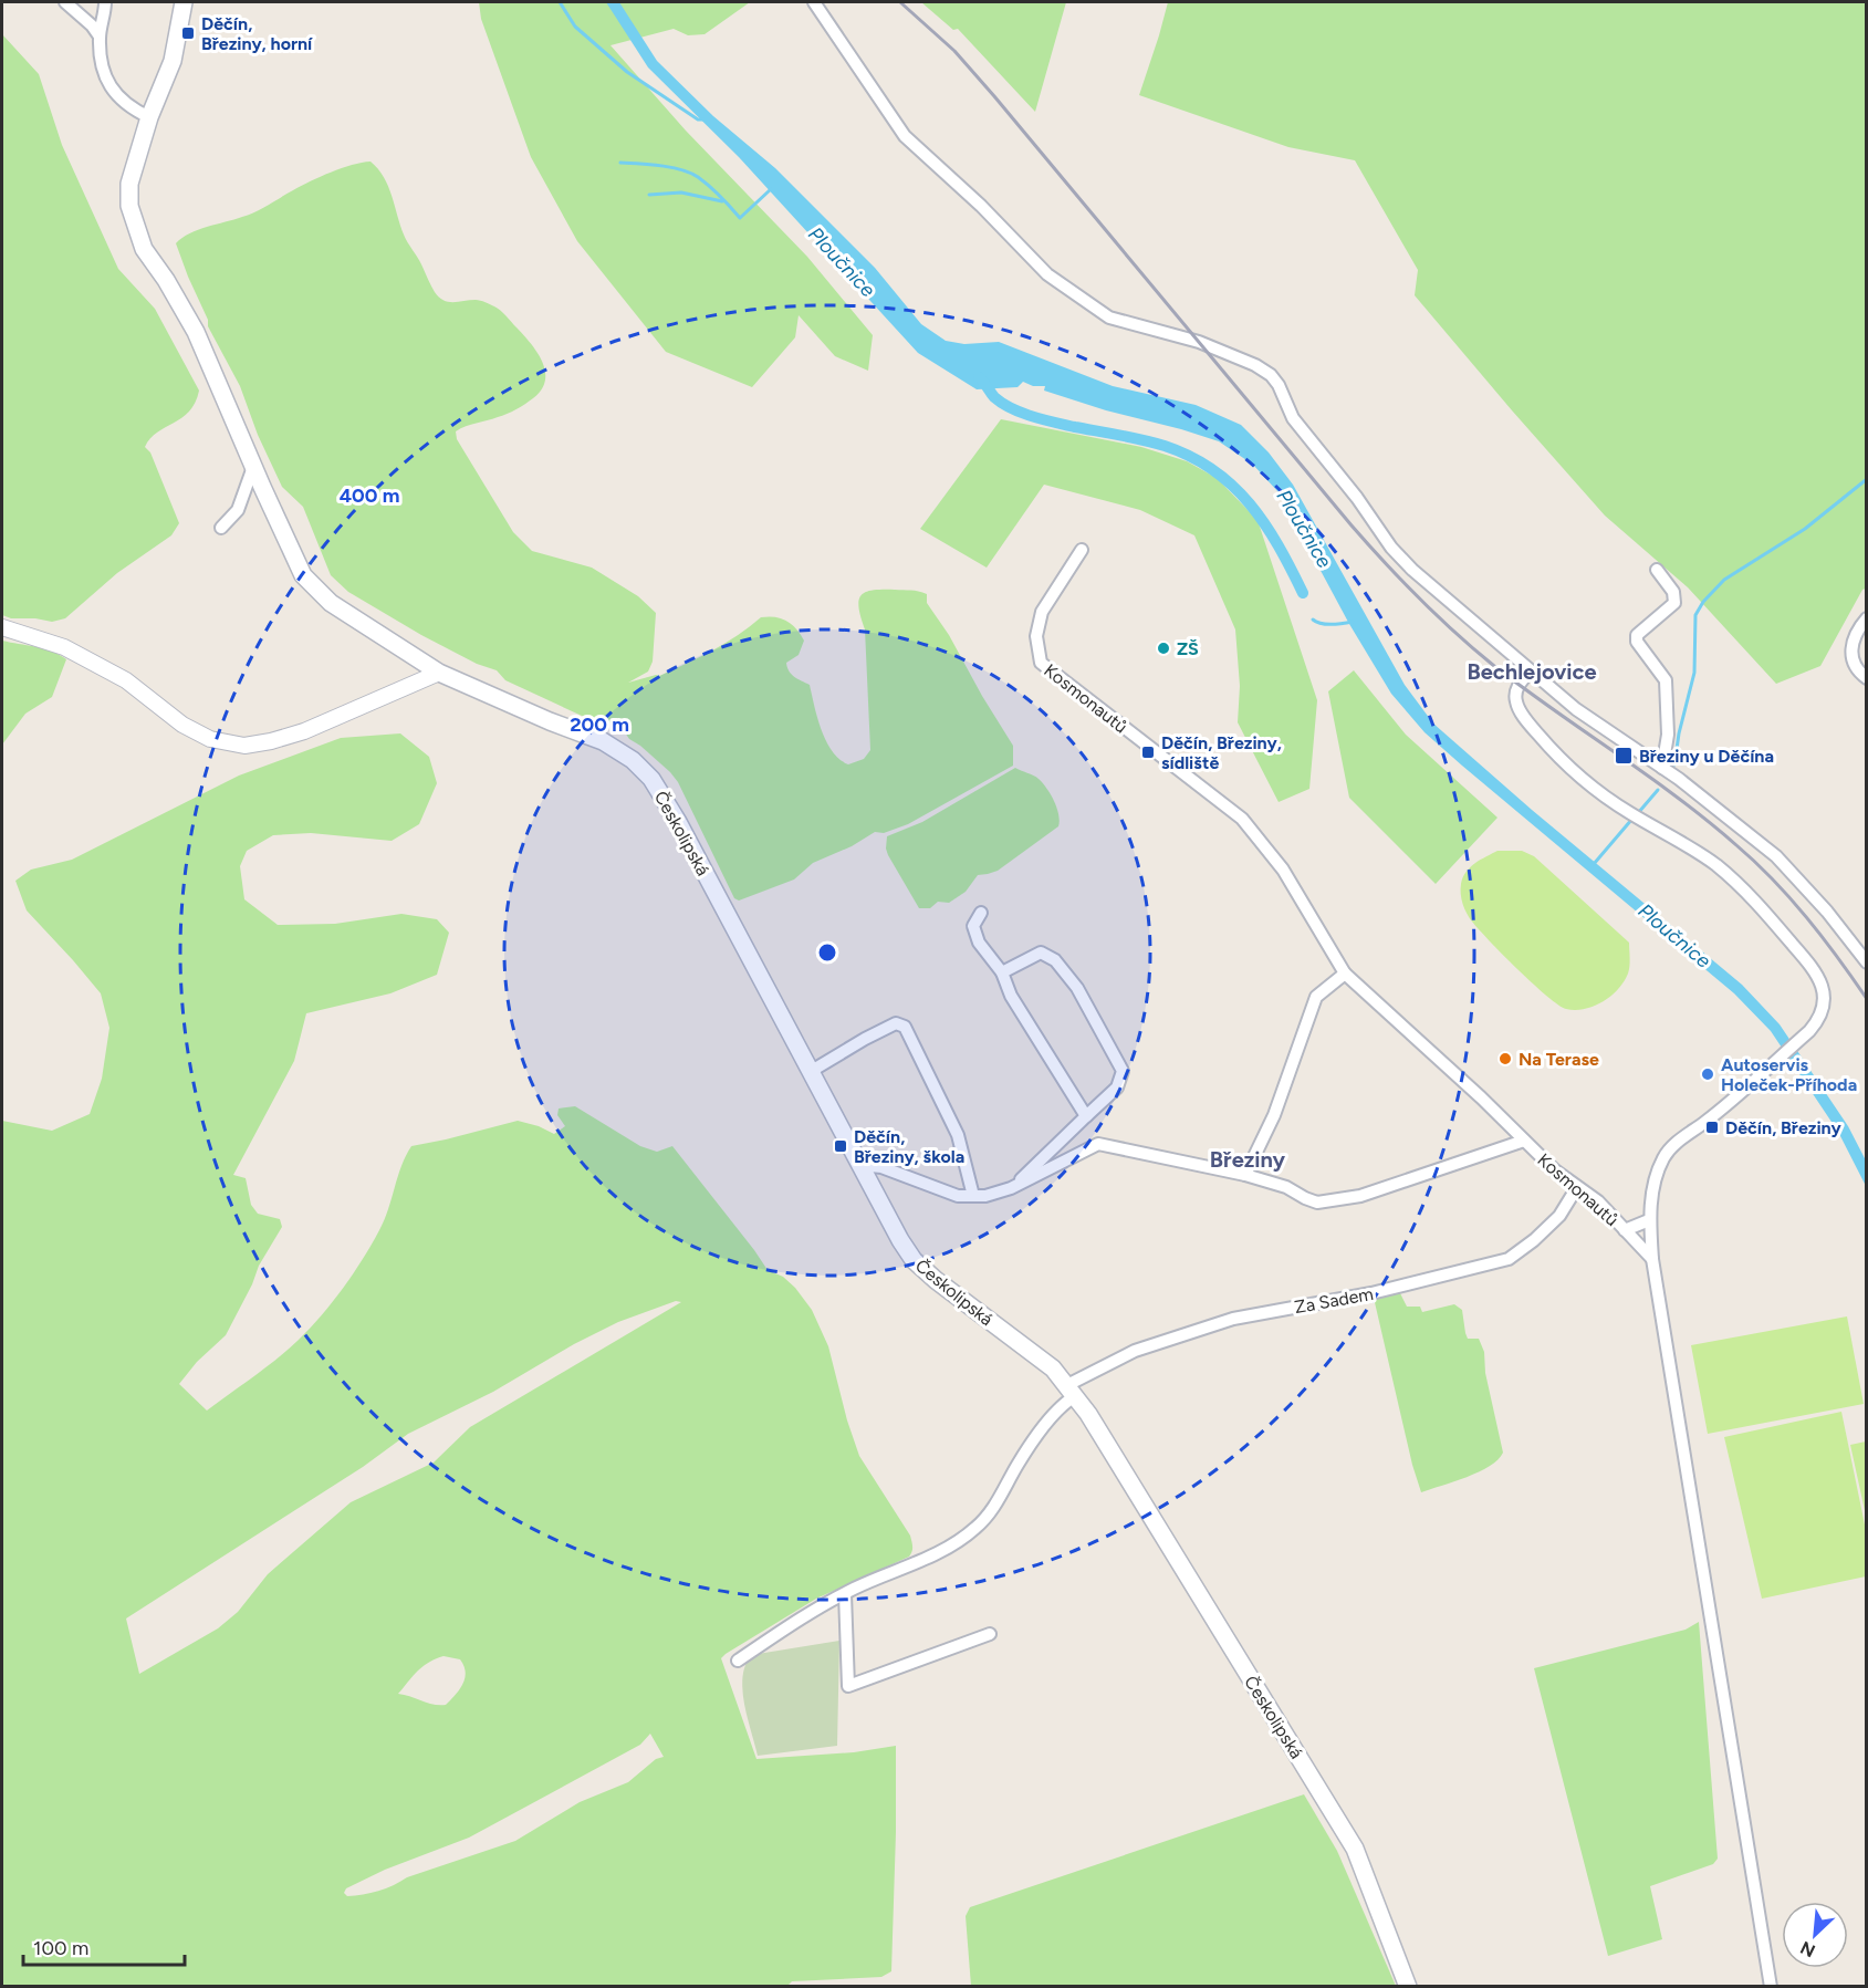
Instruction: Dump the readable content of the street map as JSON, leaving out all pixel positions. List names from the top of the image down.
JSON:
{
  "streets": {
    "main road": ["Českolipská"],
    "street": ["Kosmonautů", "Za Sadem"]
  },
  "crossings": [
    ["Kosmonautů", "Za Sadem"],
    ["Českolipská", "Za Sadem"]
  ],
  "districts": ["Bechlejovice", "Březiny"],
  "water": ["Ploučnice"],
  "places": {
    "transit": [
      "Děčín, Březiny, horní",
      "Děčín, Březiny, sídliště",
      "Březiny u Děčína",
      "Děčín, Březiny",
      "Děčín, Březiny, škola"
    ],
    "other": ["ZŠ", "Na Terase", "Autoservis Holeček-Příhoda"]
  },
  "scale_bar": "100 m",
  "north": "bottom left",
  "rings": ["400 m", "200 m"]
}
